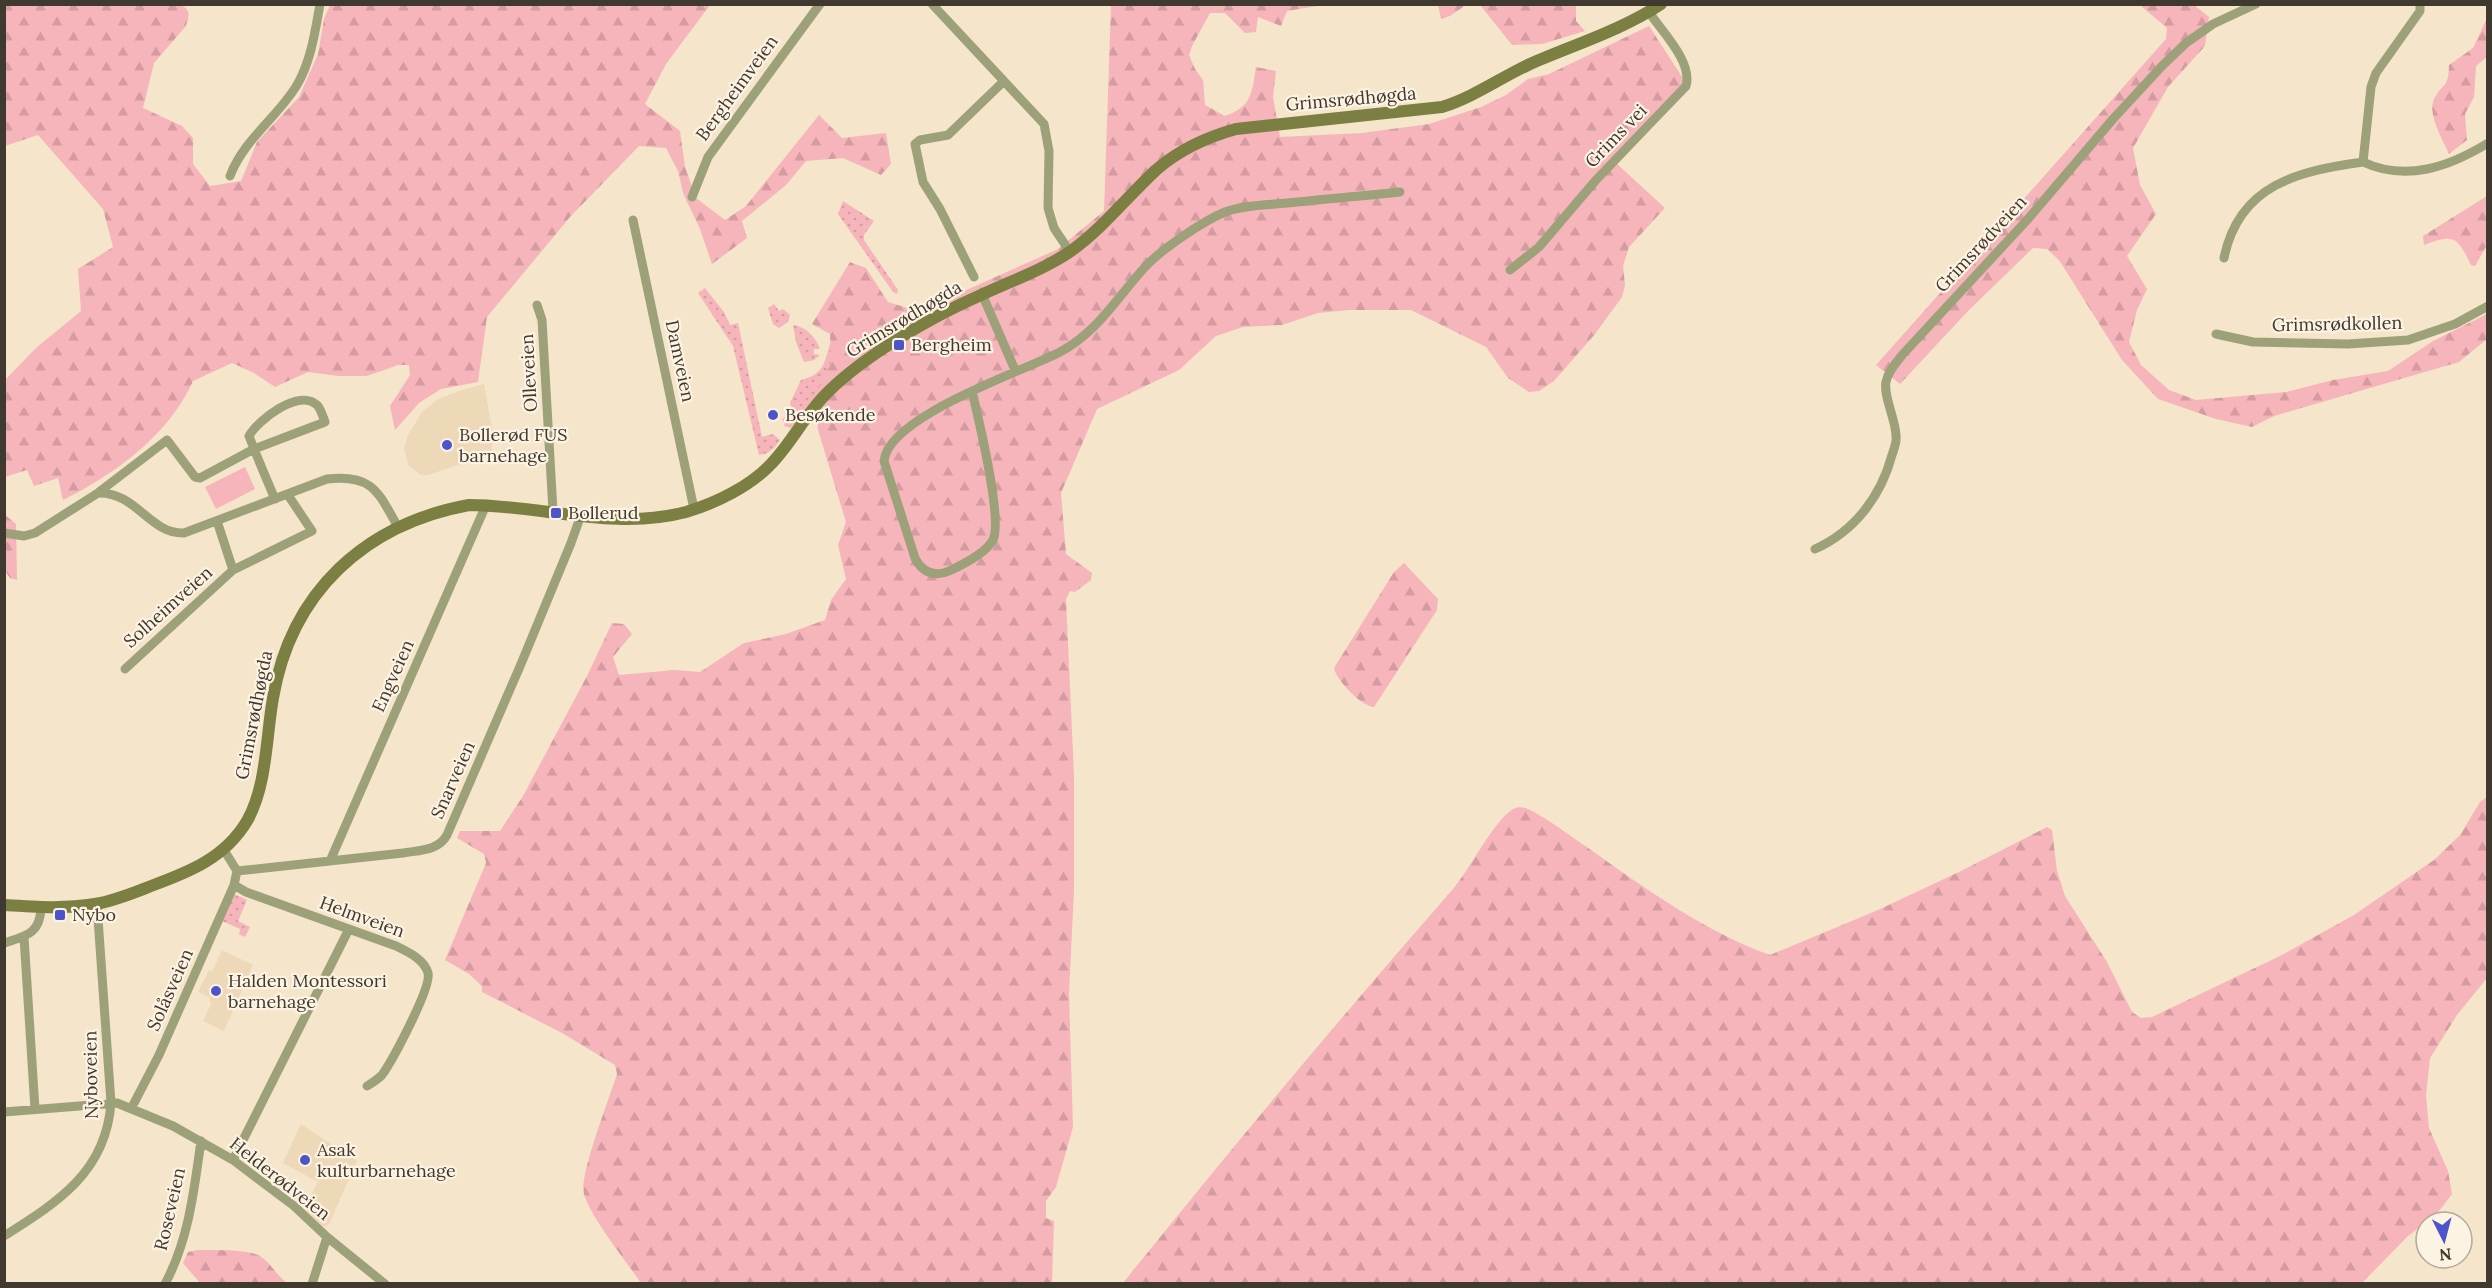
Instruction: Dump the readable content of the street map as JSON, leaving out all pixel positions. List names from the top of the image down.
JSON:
{
  "streets": {
    "main road": ["Grimsrødhøgda"],
    "street": [
      "Bergheimveien",
      "Grims vei",
      "Grimsrødveien",
      "Grimsrødkollen",
      "Damveien",
      "Olleveien",
      "Solheimveien",
      "Engveien",
      "Snarveien",
      "Helmveien",
      "Solåsveien",
      "Nyboveien",
      "Helderødveien",
      "Roseveien"
    ]
  },
  "crossings": [
    ["Grimsrødhøgda", "Grims vei"],
    ["Grimsrødhøgda", "Damveien"],
    ["Grimsrødhøgda", "Olleveien"],
    ["Grimsrødhøgda", "Engveien"],
    ["Grimsrødhøgda", "Snarveien"],
    ["Grimsrødhøgda", "Nyboveien"],
    ["Engveien", "Snarveien"],
    ["Helmveien", "Solåsveien"],
    ["Solåsveien", "Helderødveien"],
    ["Nyboveien", "Helderødveien"],
    ["Helderødveien", "Roseveien"]
  ],
  "places": {
    "transit": ["Bergheim", "Bollerud", "Nybo"],
    "other": [
      "Besøkende",
      "Bollerød FUS barnehage",
      "Halden Montessori barnehage",
      "Asak kulturbarnehage"
    ]
  },
  "north": "bottom"
}
